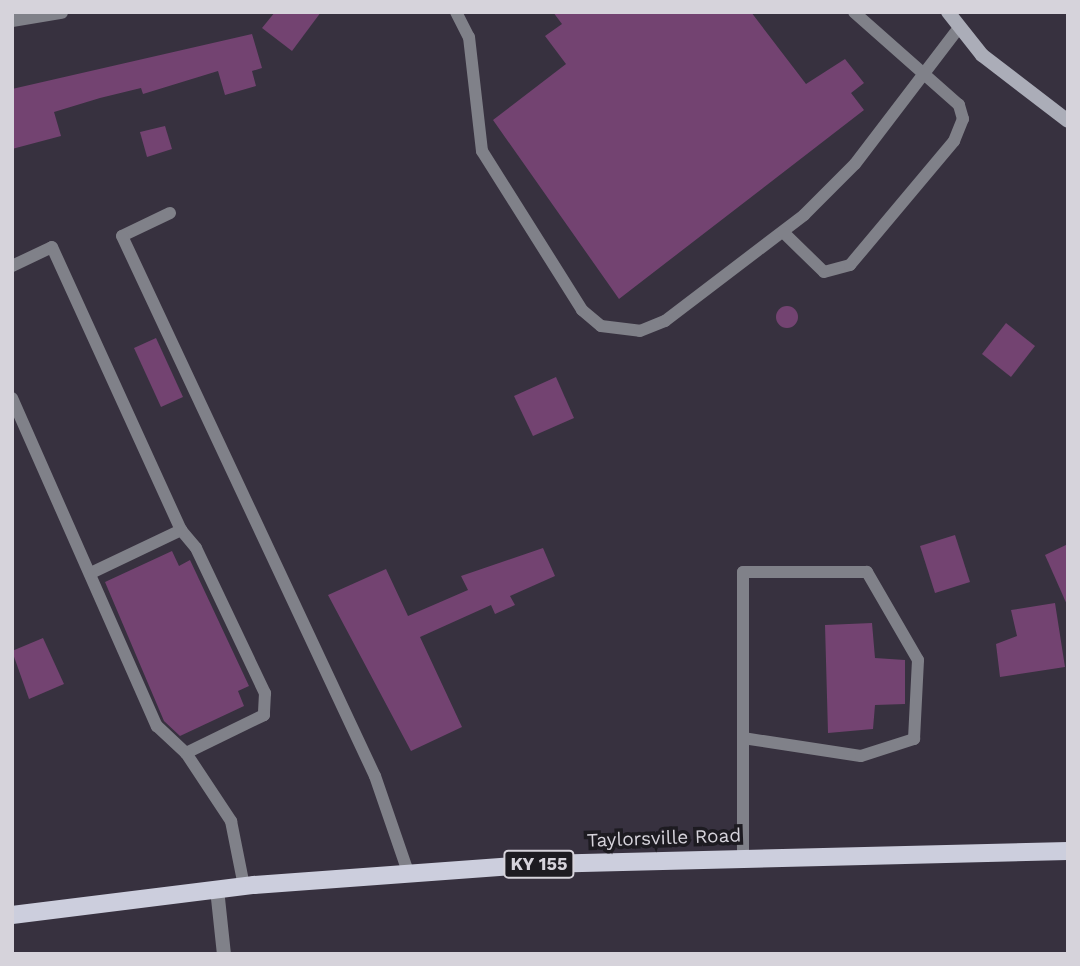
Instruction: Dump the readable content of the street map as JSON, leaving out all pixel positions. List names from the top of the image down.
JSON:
{
  "streets": {
    "main road": ["Taylorsville Road", "KY 155"]
  }
}
